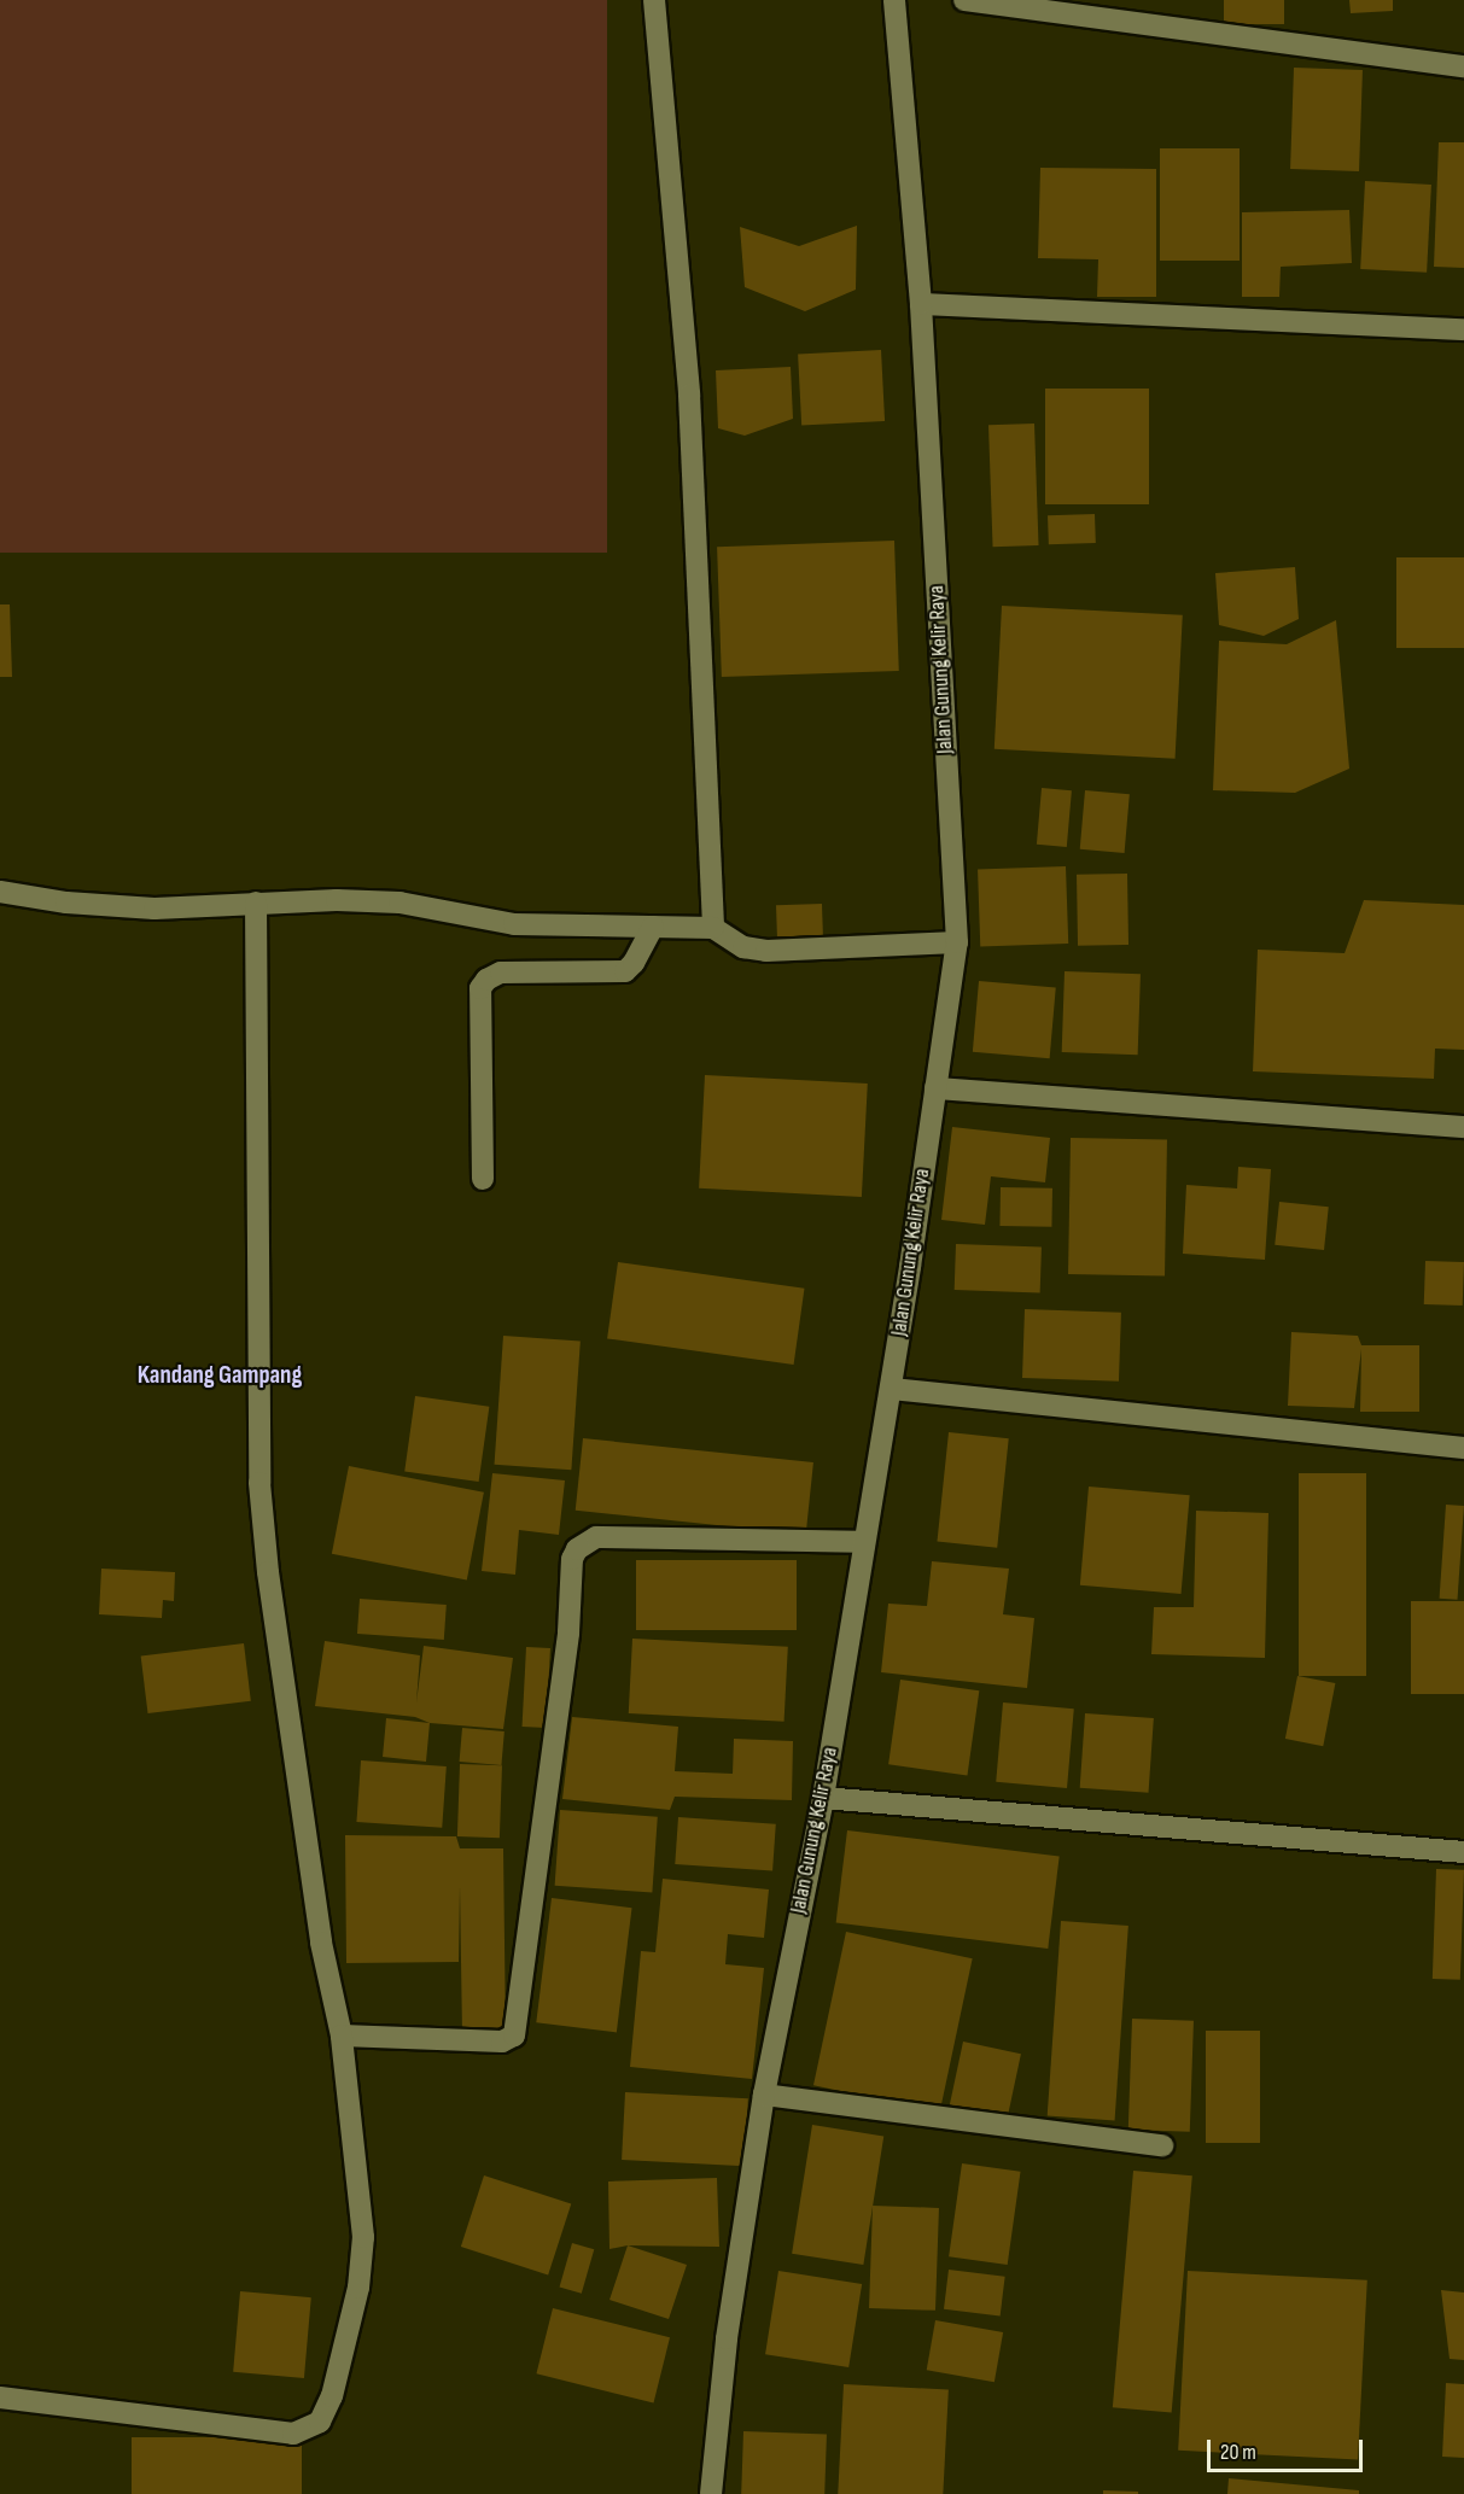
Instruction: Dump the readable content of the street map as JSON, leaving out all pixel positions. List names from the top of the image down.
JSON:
{
  "streets": {
    "street": ["Jalan Gunung Kelir Raya"]
  },
  "districts": ["Kandang Gampang"],
  "scale_bar": "20 m"
}
